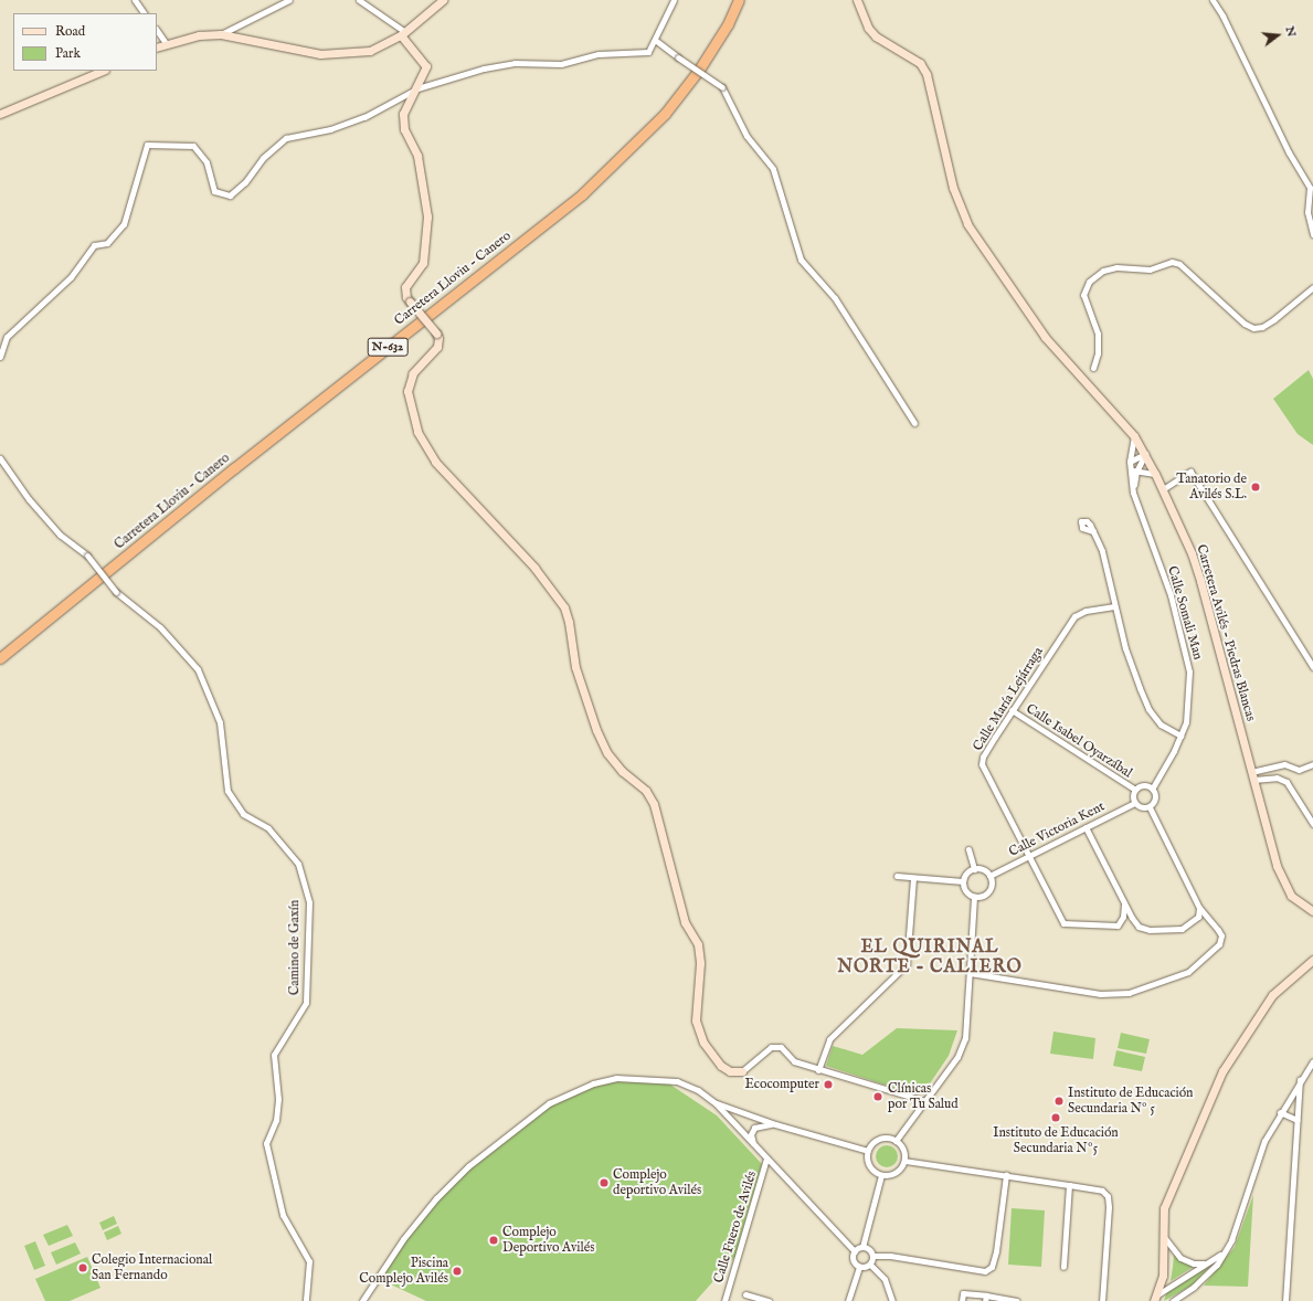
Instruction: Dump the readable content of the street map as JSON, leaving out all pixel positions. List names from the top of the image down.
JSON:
{
  "streets": {
    "highway": ["Carretera Lloviu - Canero", "N-632"],
    "street": [
      "Calle Somali Man",
      "Carretera Avilés - Piedras Blancas",
      "Calle María Lejárraga",
      "Calle Isabel Oyarzábal",
      "Calle Victoria Kent",
      "Camino de Gaxín",
      "Calle Fuero de Avilés"
    ]
  },
  "crossings": [
    ["Calle Somali Man", "Carretera Avilés - Piedras Blancas"],
    ["Calle Somali Man", "Calle Isabel Oyarzábal"],
    ["Calle Somali Man", "Calle Victoria Kent"],
    ["Calle María Lejárraga", "Calle Isabel Oyarzábal"],
    ["Calle María Lejárraga", "Calle Victoria Kent"],
    ["Calle Isabel Oyarzábal", "Calle Victoria Kent"]
  ],
  "districts": ["EL QUIRINAL NORTE - CALIERO"],
  "places": [
    "Tanatorio de Avilés S.L.",
    "Ecocomputer",
    "Clínicas por Tu Salud",
    "Instituto de Educación Secundaria Nº 5",
    "Instituto de Educación Secundaria Nº5",
    "Complejo deportivo Avilés",
    "Complejo Deportivo Avilés",
    "Colegio Internacional San Fernando",
    "Piscina Complejo Avilés"
  ],
  "legend": ["Road", "Park"],
  "north": "right"
}
